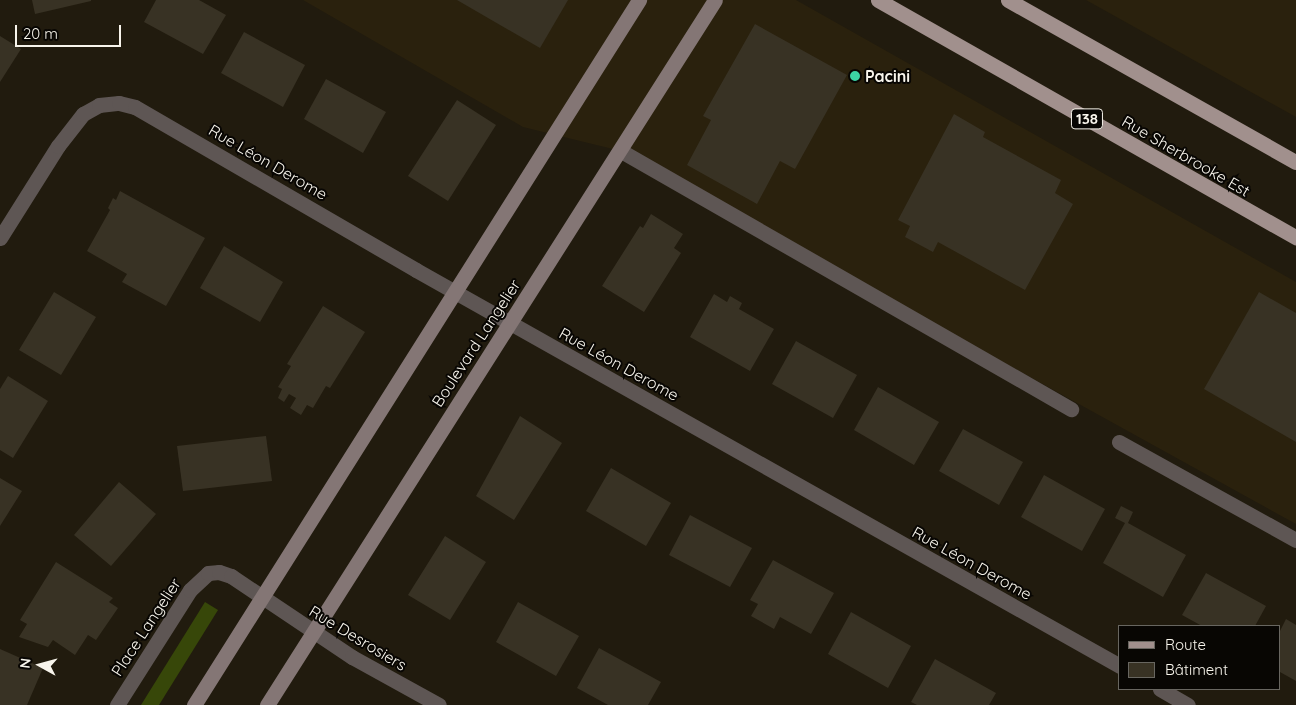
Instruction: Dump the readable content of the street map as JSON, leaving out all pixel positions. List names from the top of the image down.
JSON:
{
  "streets": {
    "main road": ["138", "Rue Sherbrooke Est", "Boulevard Langelier"],
    "street": ["Rue Léon Derome", "Place Langelier", "Rue Desrosiers"]
  },
  "crossings": [
    ["Rue Léon Derome", "Boulevard Langelier"],
    ["Boulevard Langelier", "Rue Desrosiers"],
    ["Place Langelier", "Rue Desrosiers"]
  ],
  "places": ["Pacini"],
  "legend": ["Route", "Bâtiment"],
  "scale_bar": "20 m",
  "north": "left"
}
